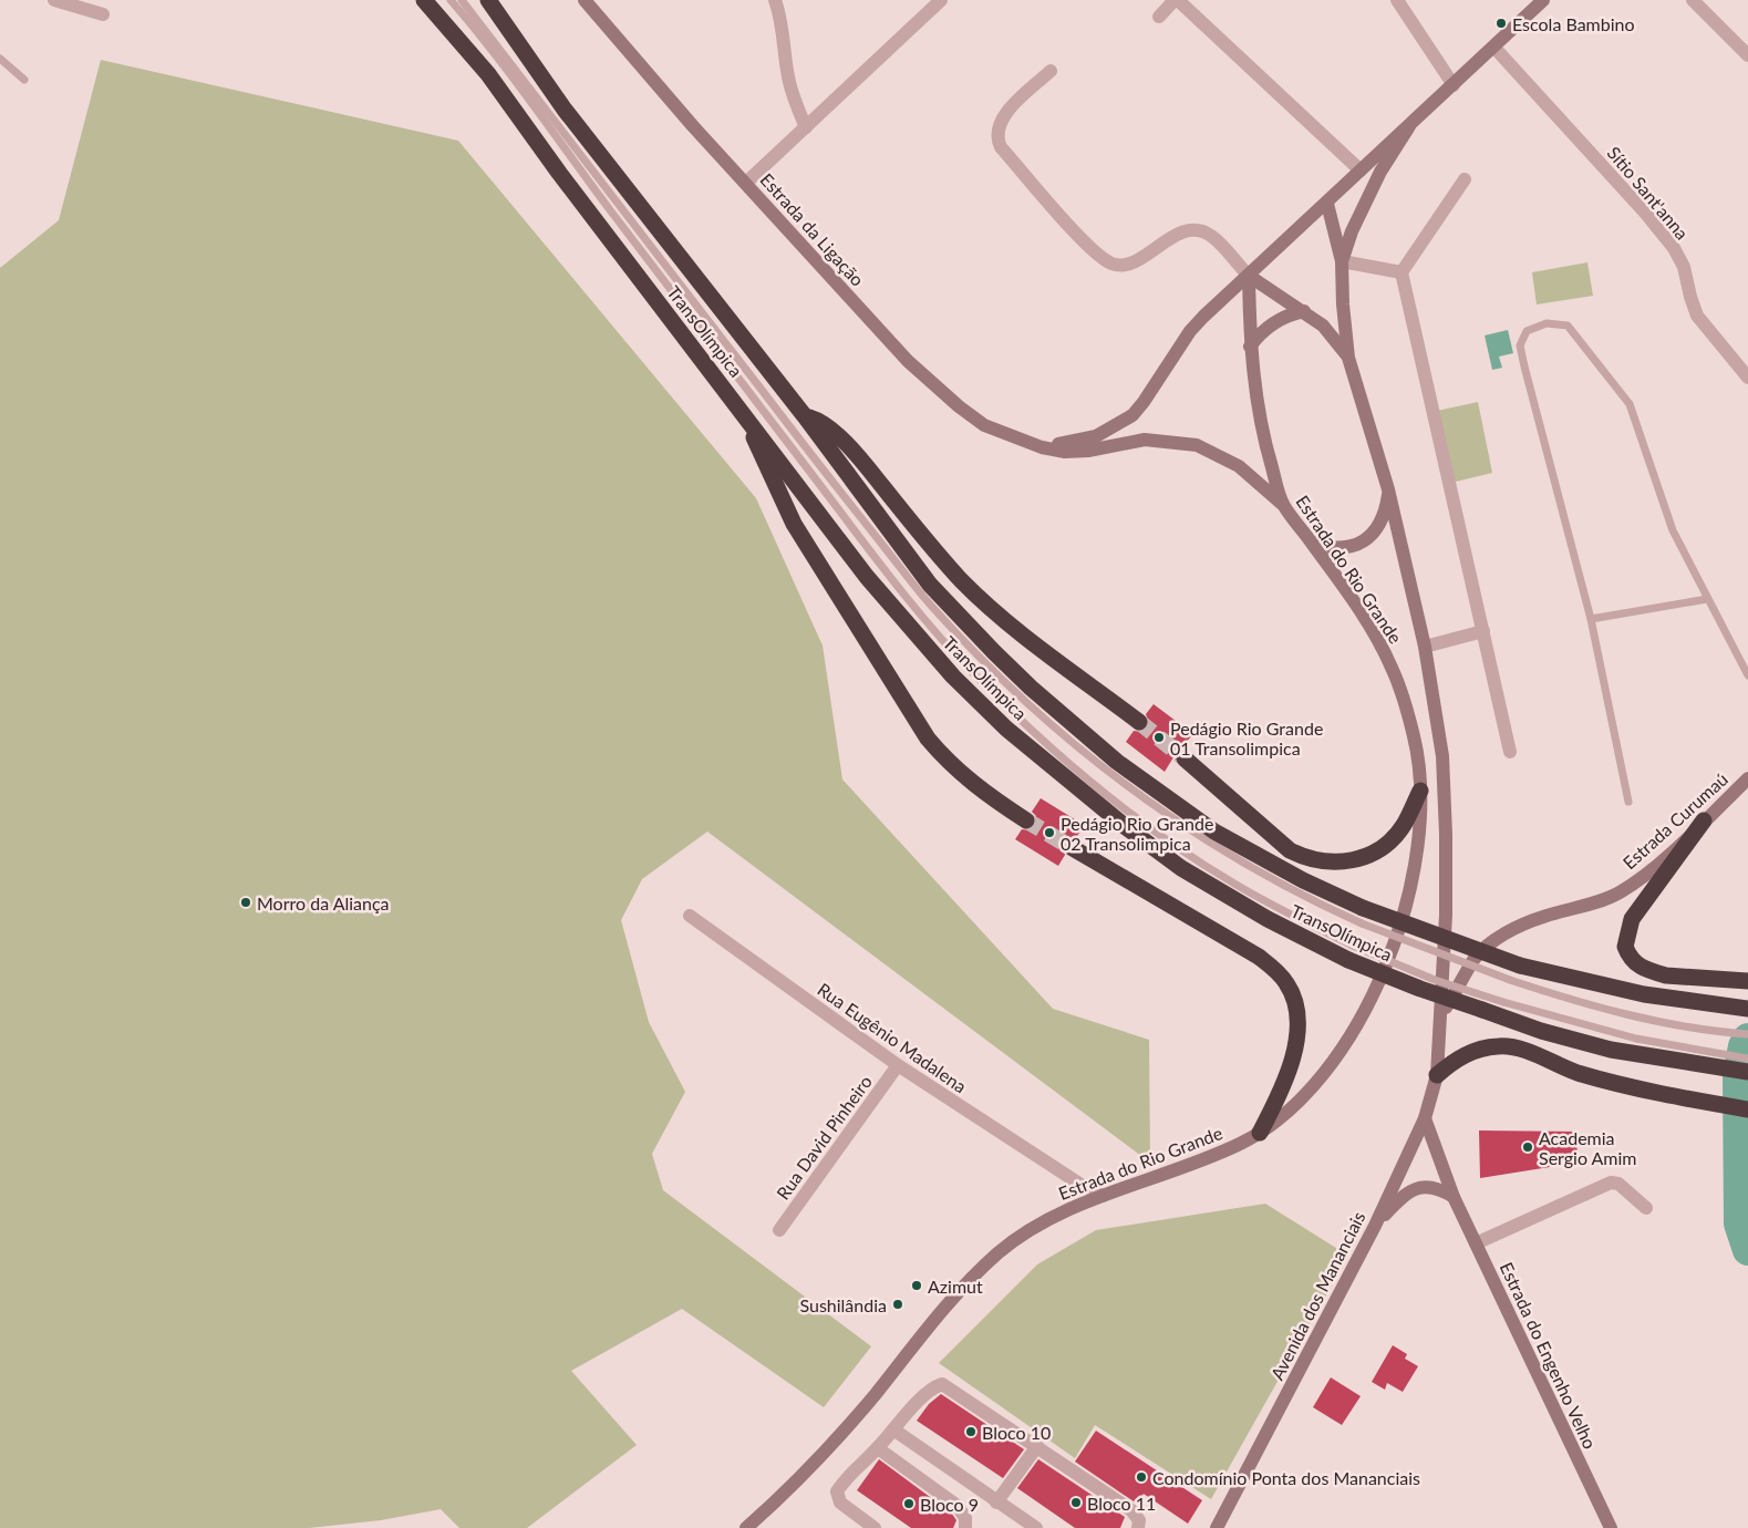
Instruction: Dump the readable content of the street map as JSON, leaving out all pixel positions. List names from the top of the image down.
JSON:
{
  "streets": {
    "highway": ["TransOlímpica"],
    "main road": [
      "Estrada da Ligação",
      "Estrada do Rio Grande",
      "Estrada Curumaú",
      "Avenida dos Mananciais",
      "Estrada do Engenho Velho"
    ],
    "street": ["Sítio Sant'anna", "Rua Eugênio Madalena", "Rua David Pinheiro"]
  },
  "crossings": [
    ["Sítio Sant'anna", "Estrada do Rio Grande"],
    ["Estrada da Ligação", "Estrada do Rio Grande"],
    ["Estrada do Rio Grande", "Estrada Curumaú"],
    ["Estrada do Rio Grande", "Rua Eugênio Madalena"],
    ["Estrada do Rio Grande", "Avenida dos Mananciais"],
    ["Rua Eugênio Madalena", "Rua David Pinheiro"],
    ["Avenida dos Mananciais", "Estrada do Engenho Velho"]
  ],
  "places": [
    "Escola Bambino",
    "Pedágio Rio Grande 01 Transolimpica",
    "Pedágio Rio Grande 02 Transolimpica",
    "Morro da Aliança",
    "Academia Sergio Amim",
    "Azimut",
    "Sushilândia",
    "Bloco 10",
    "Condomínio Ponta dos Mananciais",
    "Bloco 11",
    "Bloco 9"
  ]
}
